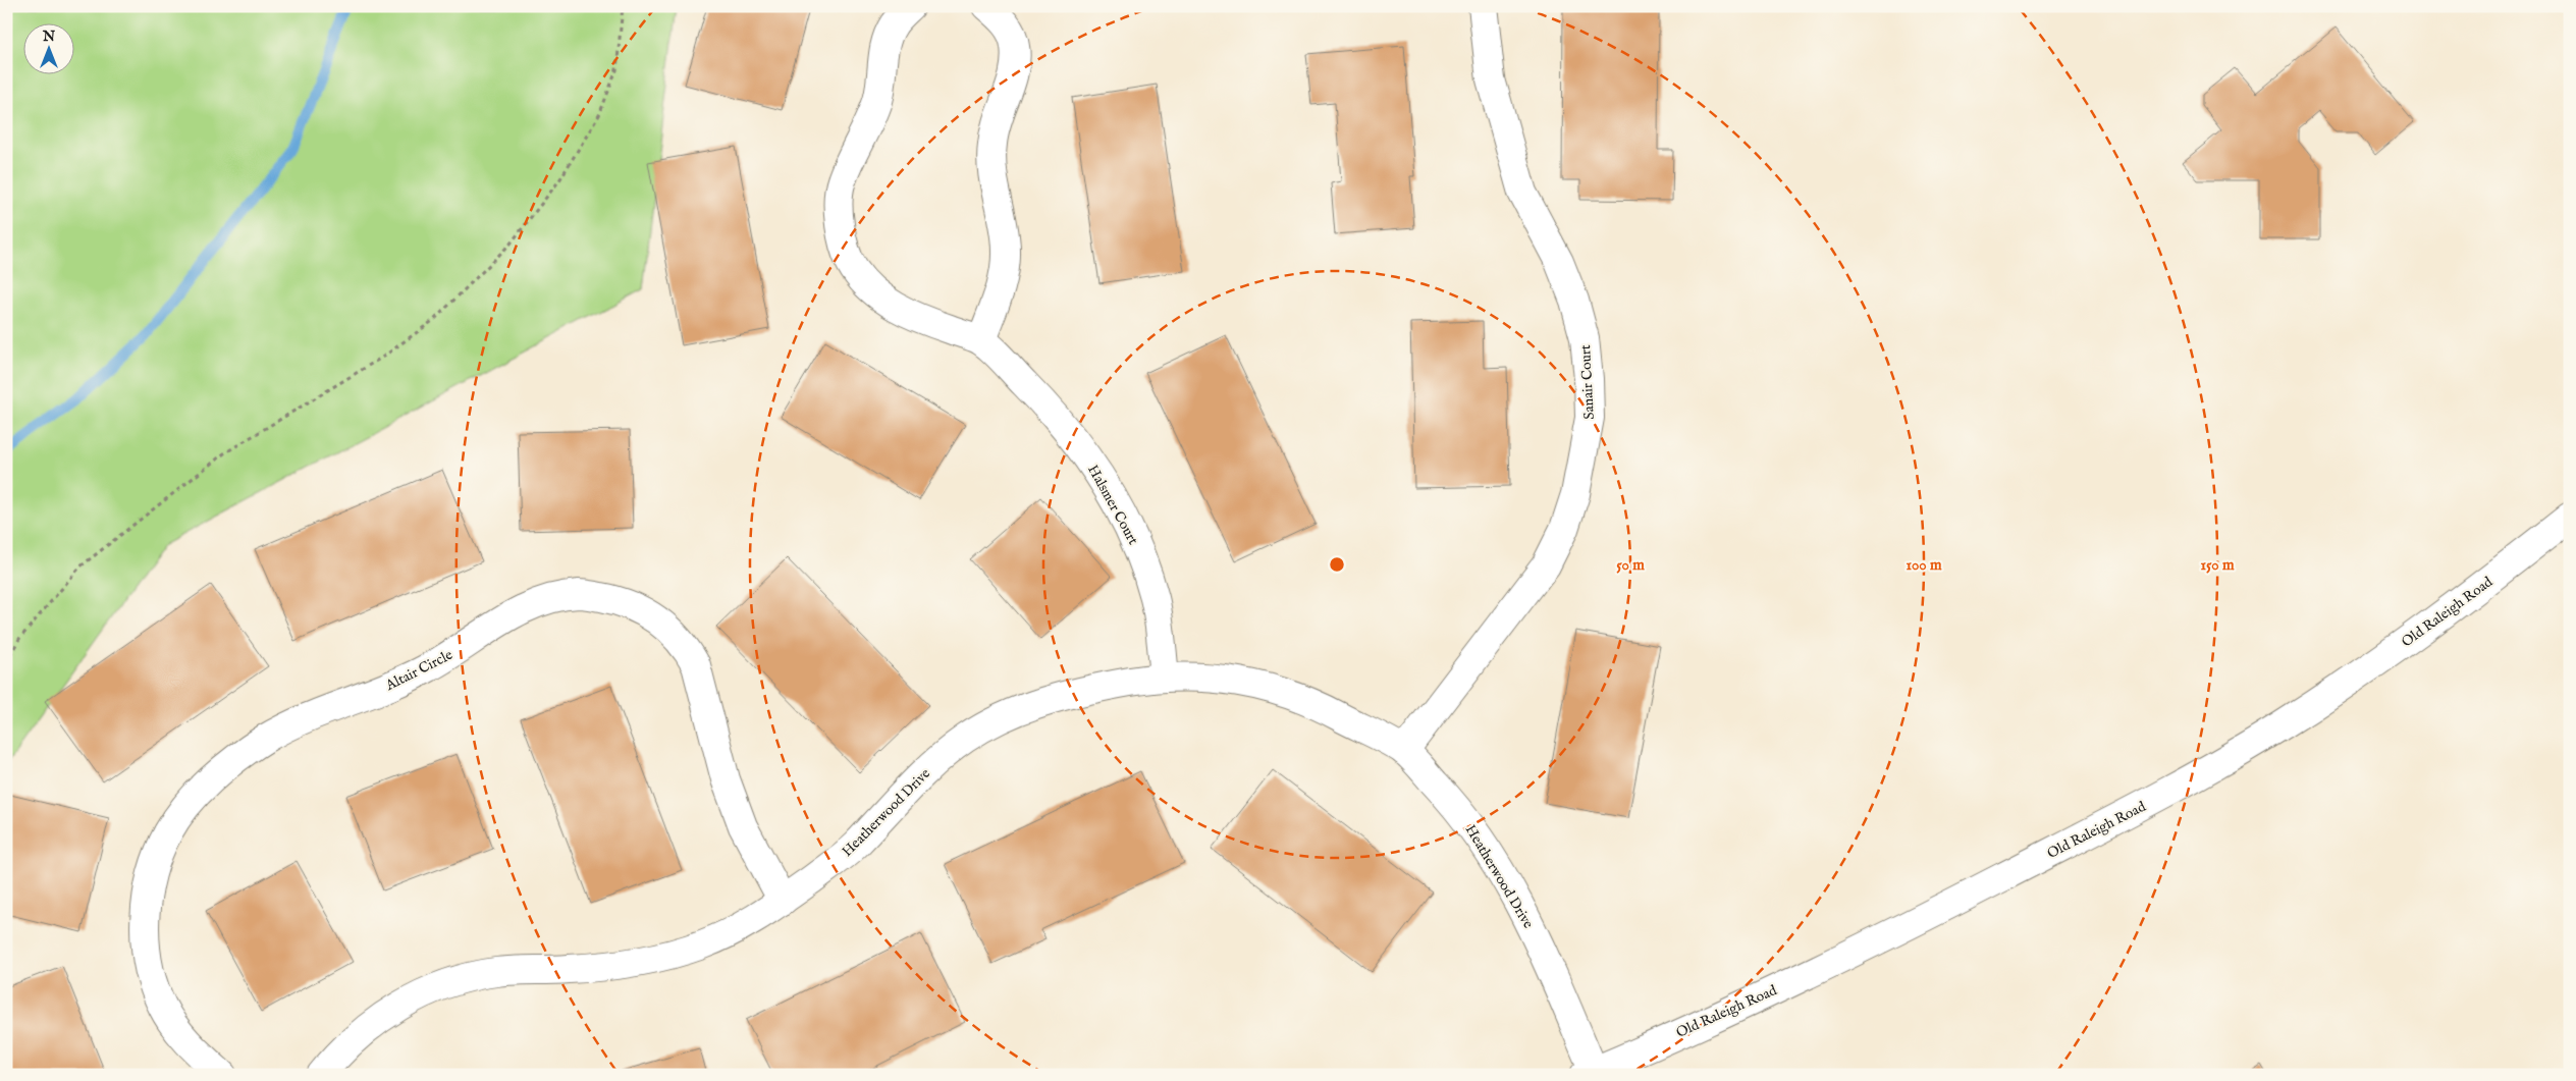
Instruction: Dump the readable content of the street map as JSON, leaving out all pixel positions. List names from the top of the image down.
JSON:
{
  "streets": {
    "street": [
      "Sanair Court",
      "Halsmer Court",
      "Old Raleigh Road",
      "Altair Circle",
      "Heatherwood Drive"
    ]
  },
  "crossings": [
    ["Sanair Court", "Heatherwood Drive"],
    ["Halsmer Court", "Heatherwood Drive"],
    ["Old Raleigh Road", "Heatherwood Drive"],
    ["Altair Circle", "Heatherwood Drive"]
  ],
  "north": "top",
  "rings": ["50 m", "100 m", "150 m"]
}
